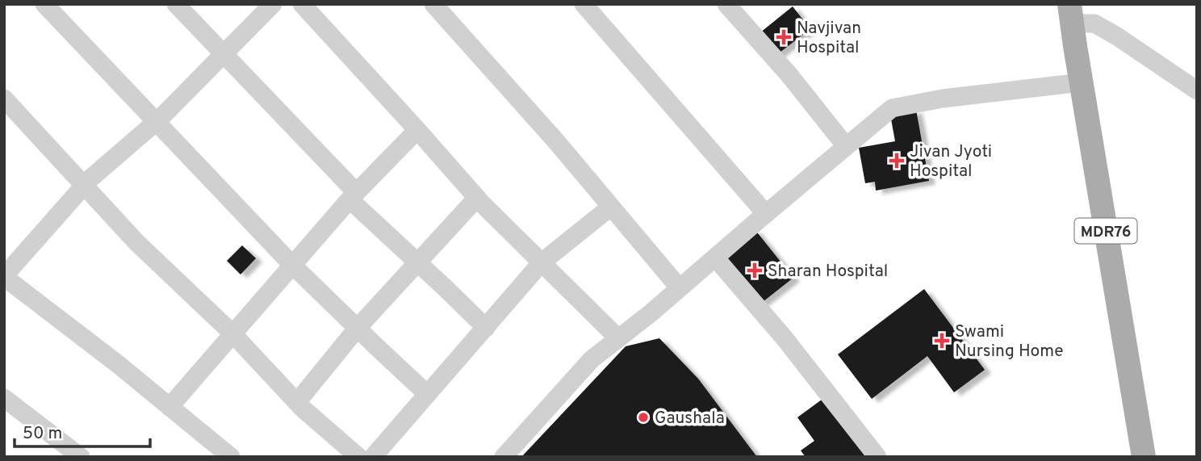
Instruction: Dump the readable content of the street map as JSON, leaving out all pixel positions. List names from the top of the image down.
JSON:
{
  "streets": {
    "main road": ["MDR76"]
  },
  "places": {
    "health": [
      "Navjivan Hospital",
      "Jivan Jyoti Hospital",
      "Sharan Hospital",
      "Swami Nursing Home"
    ],
    "other": ["Gaushala"]
  },
  "scale_bar": "50 m"
}
